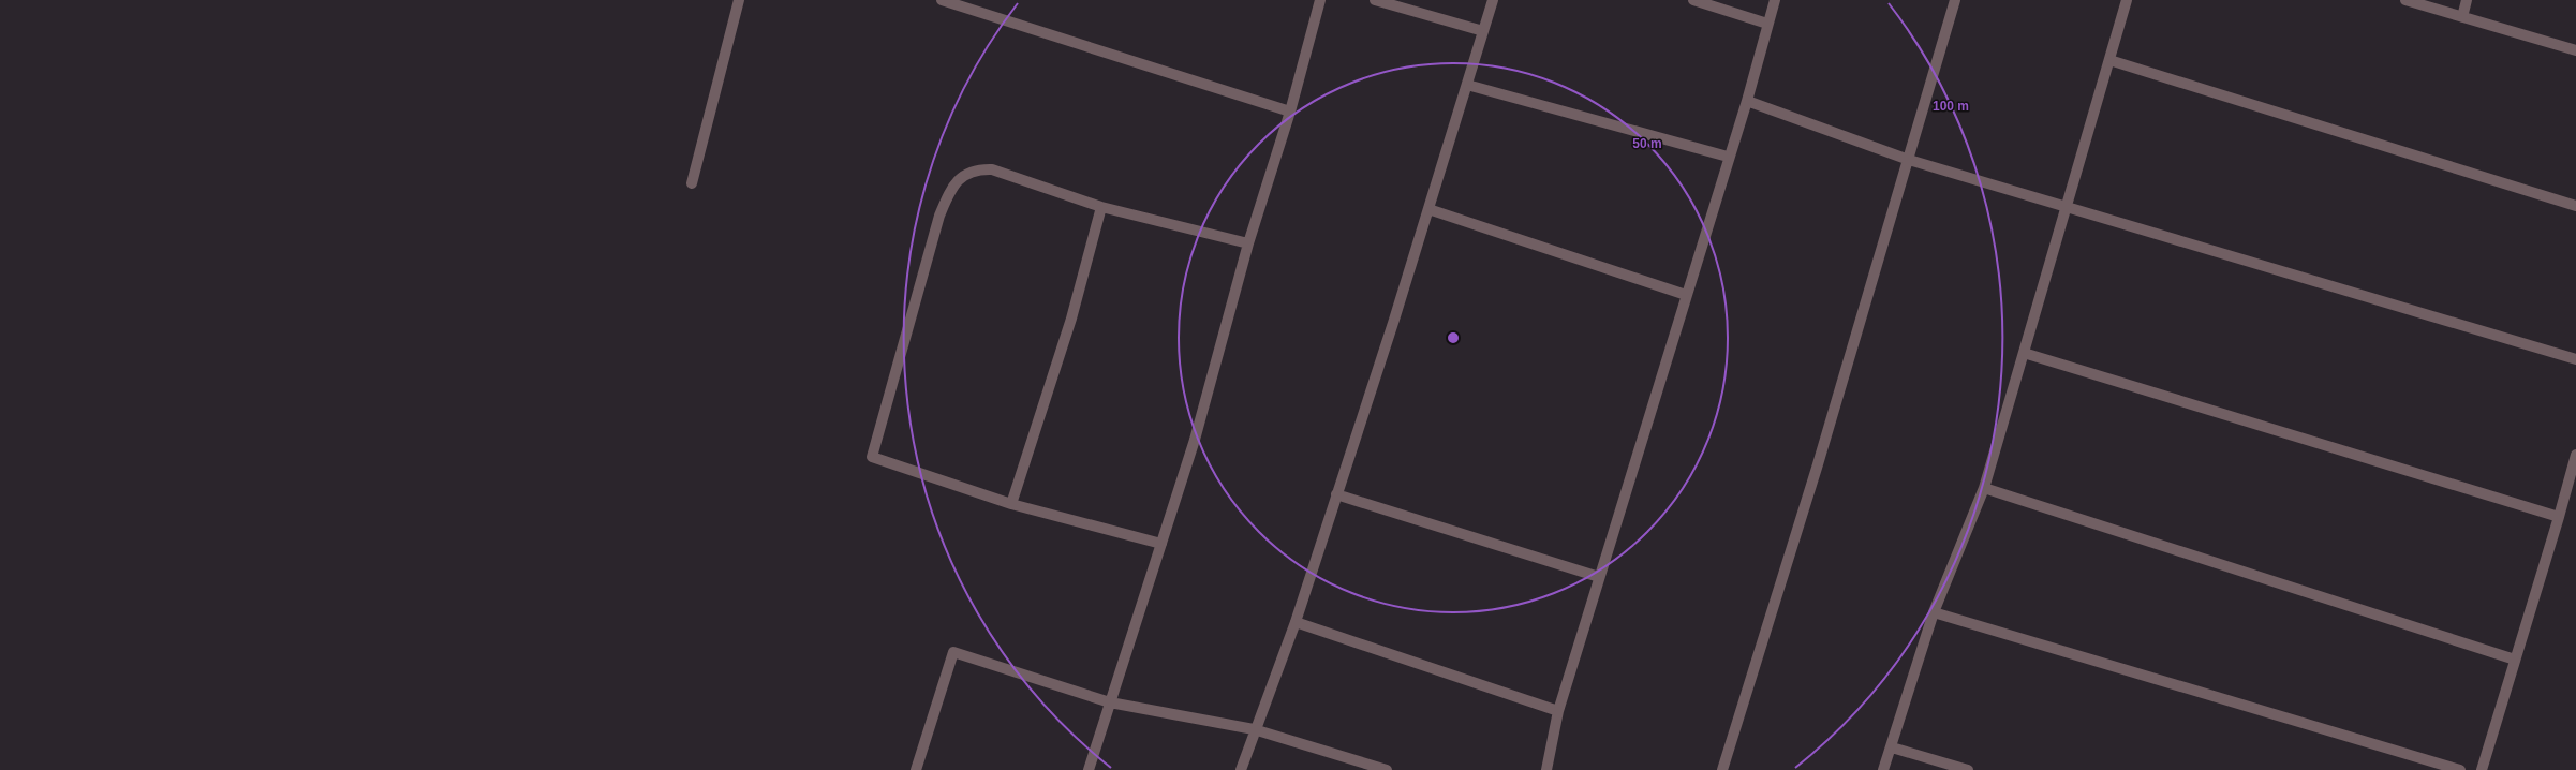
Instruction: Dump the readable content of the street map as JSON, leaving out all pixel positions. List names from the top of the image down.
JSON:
{
  "rings": ["100 m", "50 m"]
}
